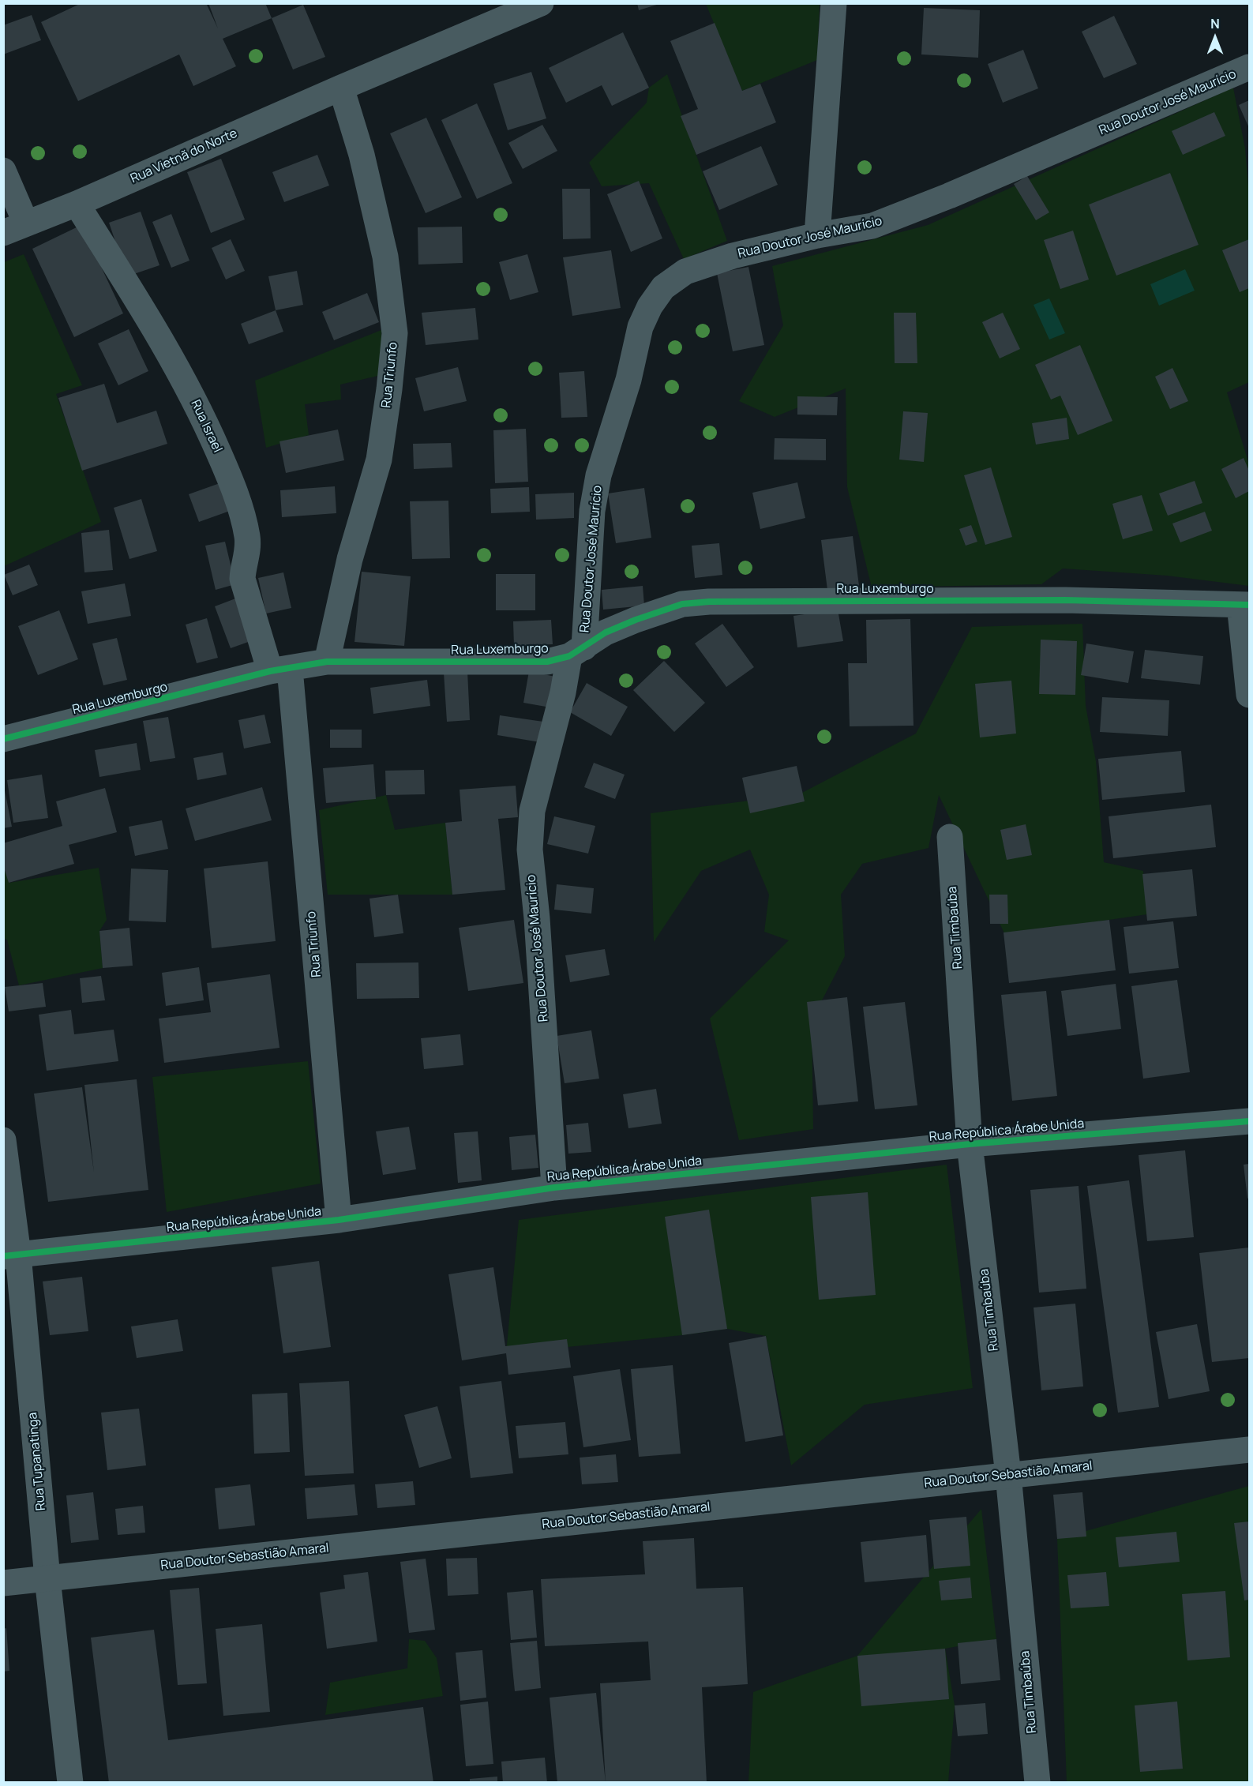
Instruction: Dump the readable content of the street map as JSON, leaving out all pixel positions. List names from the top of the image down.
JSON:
{
  "streets": {
    "street": [
      "Rua Doutor José Maurício",
      "Rua Vietnã do Norte",
      "Rua Triunfo",
      "Rua Israel",
      "Rua Luxemburgo",
      "Rua Timbaúba",
      "Rua República Árabe Unida",
      "Rua Tupanatinga",
      "Rua Doutor Sebastião Amaral"
    ]
  },
  "crossings": [
    ["Rua Doutor José Maurício", "Rua Luxemburgo"],
    ["Rua Doutor José Maurício", "Rua República Árabe Unida"],
    ["Rua Vietnã do Norte", "Rua Triunfo"],
    ["Rua Vietnã do Norte", "Rua Israel"],
    ["Rua Triunfo", "Rua Israel"],
    ["Rua Triunfo", "Rua Luxemburgo"],
    ["Rua Triunfo", "Rua República Árabe Unida"],
    ["Rua Israel", "Rua Luxemburgo"],
    ["Rua Timbaúba", "Rua República Árabe Unida"],
    ["Rua Timbaúba", "Rua Doutor Sebastião Amaral"],
    ["Rua República Árabe Unida", "Rua Tupanatinga"],
    ["Rua Tupanatinga", "Rua Doutor Sebastião Amaral"]
  ],
  "north": "top"
}
